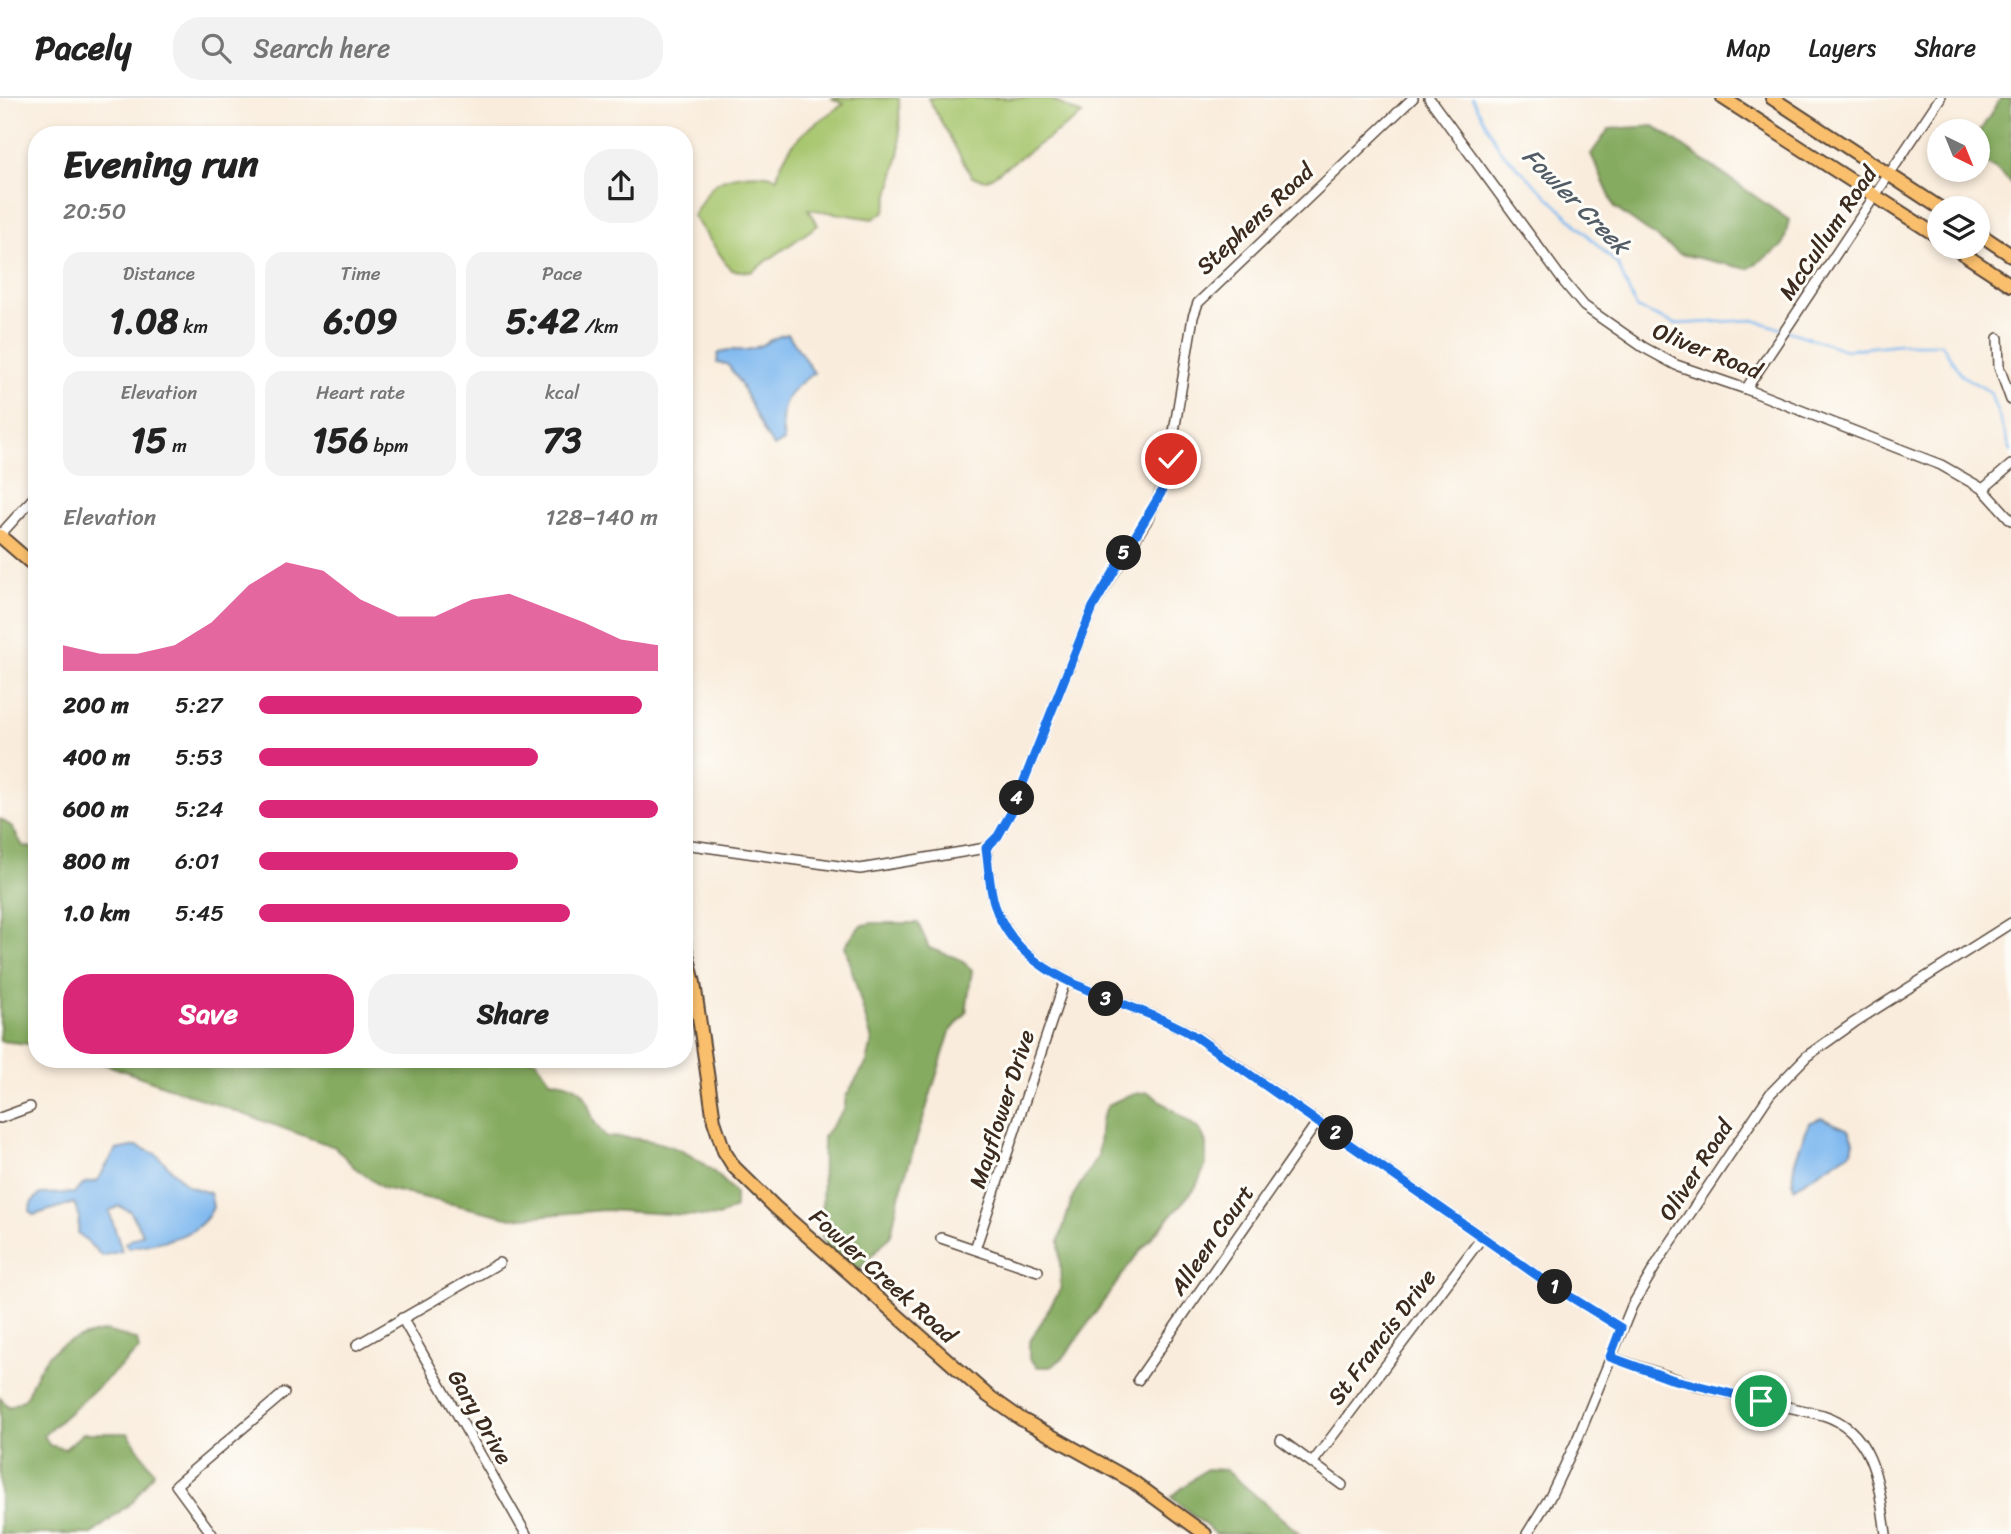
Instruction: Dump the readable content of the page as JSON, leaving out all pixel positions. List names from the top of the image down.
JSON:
{
  "streets": {
    "main road": ["Fowler Creek Road"],
    "street": [
      "Stephens Road",
      "McCullum Road",
      "Oliver Road",
      "Mayflower Drive",
      "Alleen Court",
      "St Francis Drive",
      "Gary Drive"
    ]
  },
  "crossings": [
    ["McCullum Road", "Oliver Road"]
  ],
  "water": ["Fowler Creek"],
  "north": "bottom right",
  "page": {
    "header": "Pacely",
    "search": "Search here",
    "nav": ["Map", "Layers", "Share"],
    "heading": ["Evening run", "20:50"],
    "stats": [
      ["Distance", "1.08 km"],
      ["Time", "6:09"],
      ["Pace", "5:42 /km"],
      ["Elevation", "15 m"],
      ["Heart rate", "156 bpm"],
      ["kcal", "73"]
    ],
    "chart": ["Elevation", "128–140 m"],
    "pins": [
      "5",
      "4",
      "3",
      "2",
      "1"
    ],
    "list": [
      {
        "name": "200 m",
        "note": "5:27"
      },
      {
        "name": "400 m",
        "note": "5:53"
      },
      {
        "name": "600 m",
        "note": "5:24"
      },
      {
        "name": "800 m",
        "note": "6:01"
      },
      {
        "name": "1.0 km",
        "note": "5:45"
      }
    ],
    "buttons": ["Save", "Share"]
  }
}
